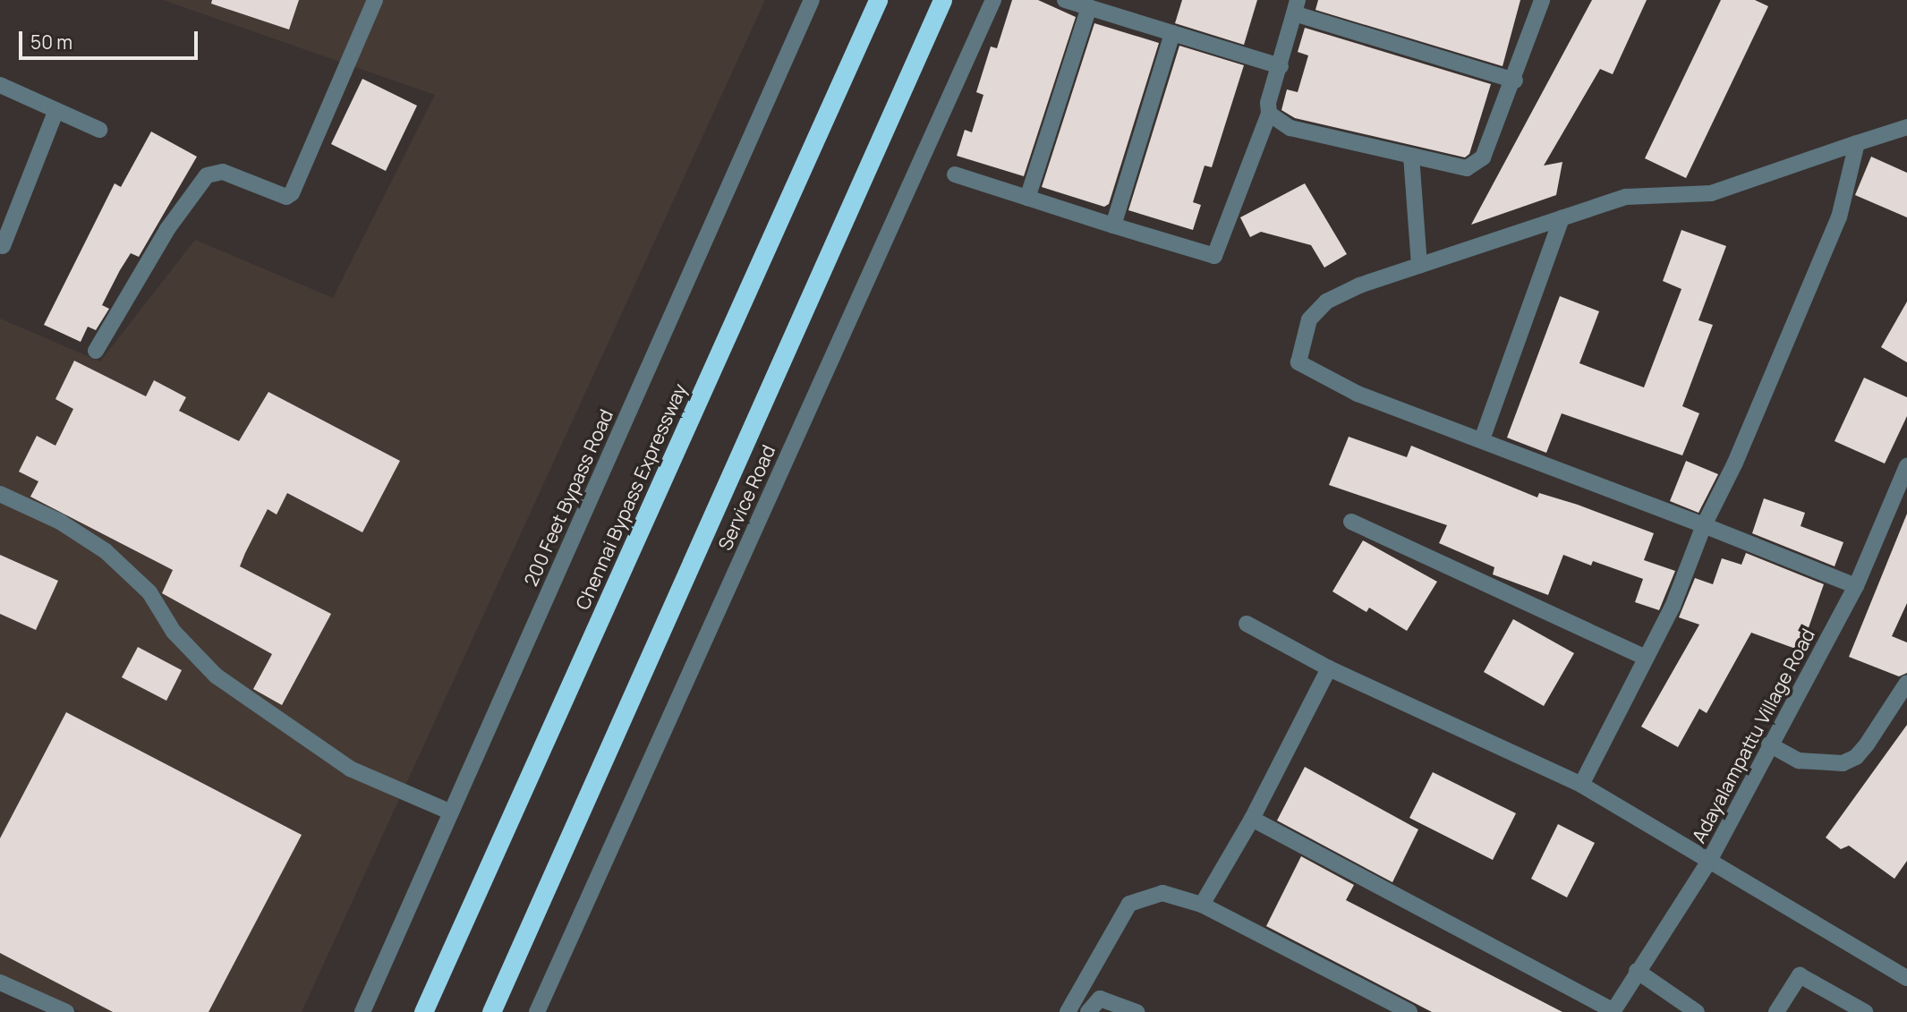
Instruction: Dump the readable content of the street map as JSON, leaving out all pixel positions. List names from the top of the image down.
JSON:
{
  "streets": {
    "highway": ["Chennai Bypass Expressway"],
    "street": ["200 Feet Bypass Road", "Service Road", "Adayalampattu Village Road"]
  },
  "scale_bar": "50 m"
}
